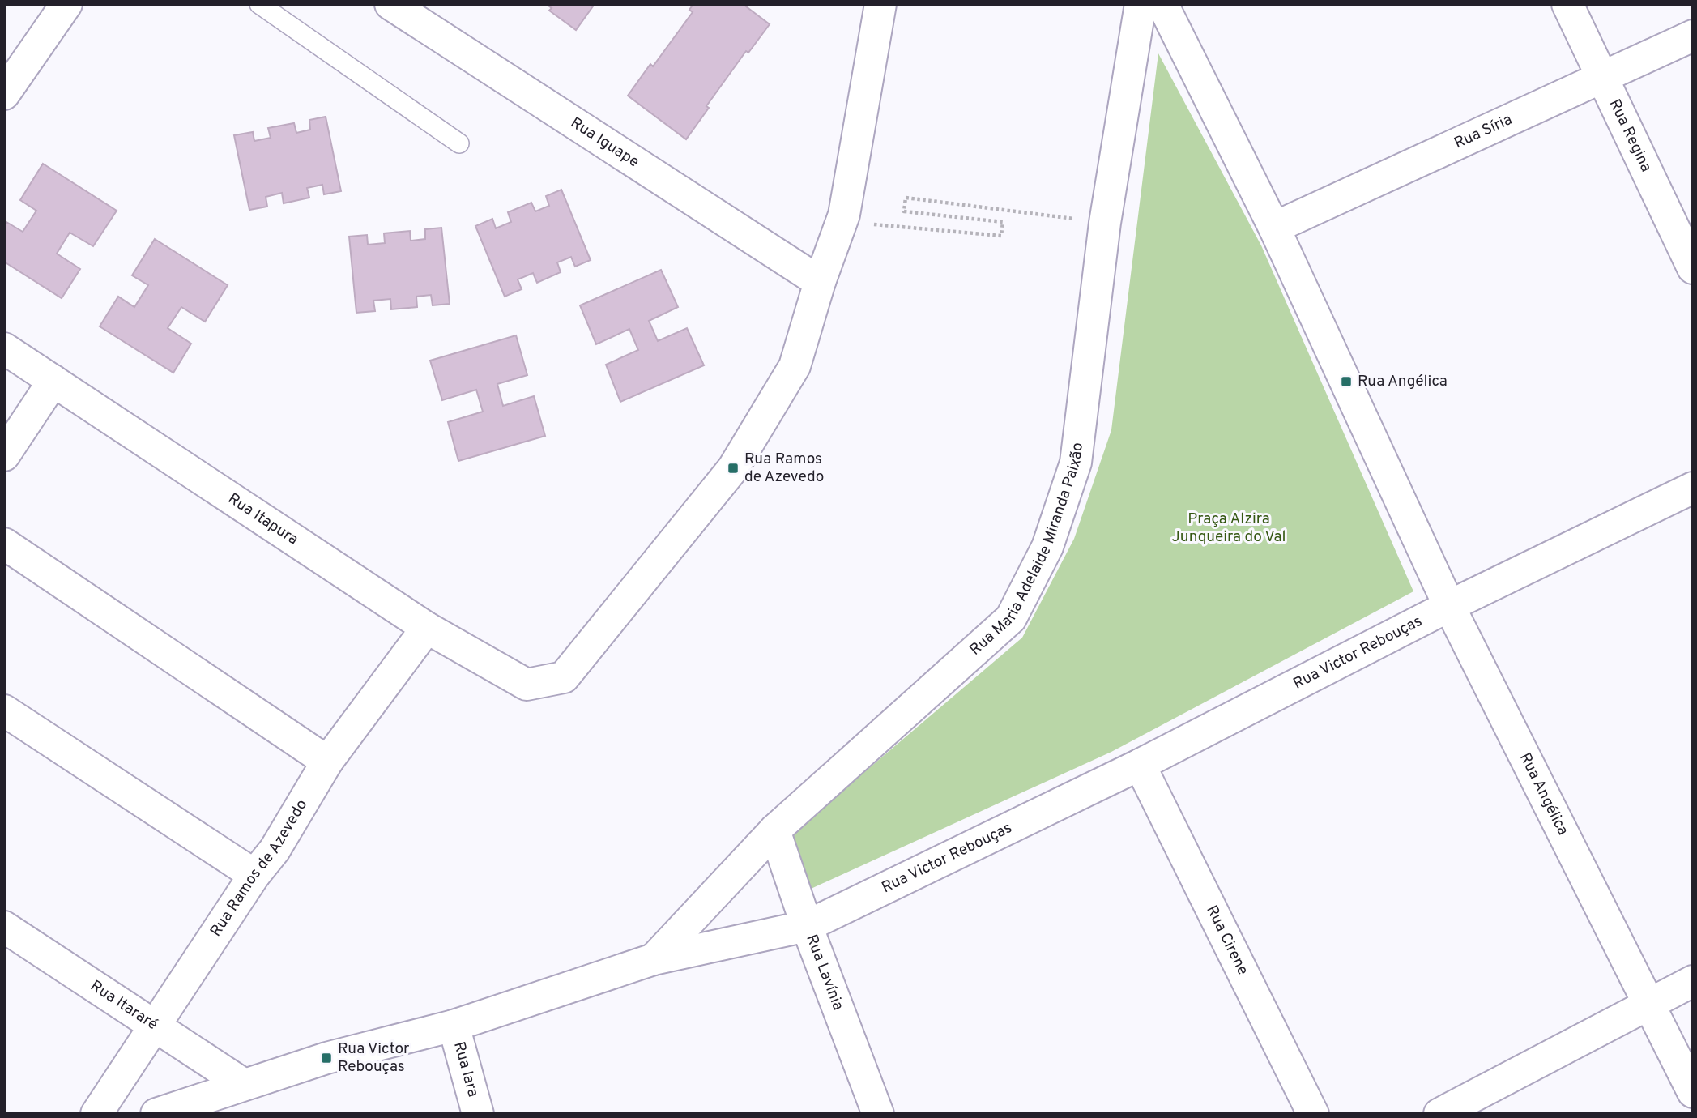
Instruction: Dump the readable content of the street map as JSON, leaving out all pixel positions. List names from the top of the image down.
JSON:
{
  "streets": {
    "street": [
      "Rua Síria",
      "Rua Regina",
      "Rua Iguape",
      "Rua Itapura",
      "Rua Maria Adelaide Miranda Paixão",
      "Rua Victor Rebouças",
      "Rua Angélica",
      "Rua Ramos de Azevedo",
      "Rua Cirene",
      "Rua Lavínia",
      "Rua Itararé",
      "Rua Iara"
    ]
  },
  "crossings": [
    ["Rua Síria", "Rua Regina"],
    ["Rua Síria", "Rua Angélica"],
    ["Rua Iguape", "Rua Itapura"],
    ["Rua Itapura", "Rua Ramos de Azevedo"],
    ["Rua Maria Adelaide Miranda Paixão", "Rua Victor Rebouças"],
    ["Rua Maria Adelaide Miranda Paixão", "Rua Lavínia"],
    ["Rua Victor Rebouças", "Rua Angélica"],
    ["Rua Victor Rebouças", "Rua Cirene"],
    ["Rua Victor Rebouças", "Rua Lavínia"],
    ["Rua Victor Rebouças", "Rua Itararé"],
    ["Rua Victor Rebouças", "Rua Iara"],
    ["Rua Ramos de Azevedo", "Rua Itararé"]
  ],
  "parks": ["Praça Alzira Junqueira do Val"],
  "places": {
    "transit": ["Rua Angélica", "Rua Ramos de Azevedo", "Rua Victor Rebouças"]
  }
}
